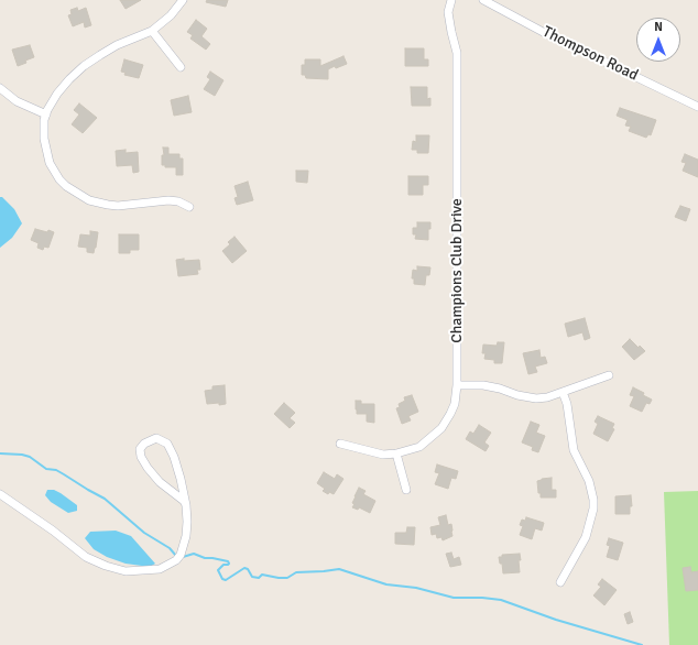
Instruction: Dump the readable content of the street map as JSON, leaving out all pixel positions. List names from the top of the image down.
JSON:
{
  "streets": {
    "street": ["Thompson Road", "Champions Club Drive"]
  },
  "north": "top"
}
